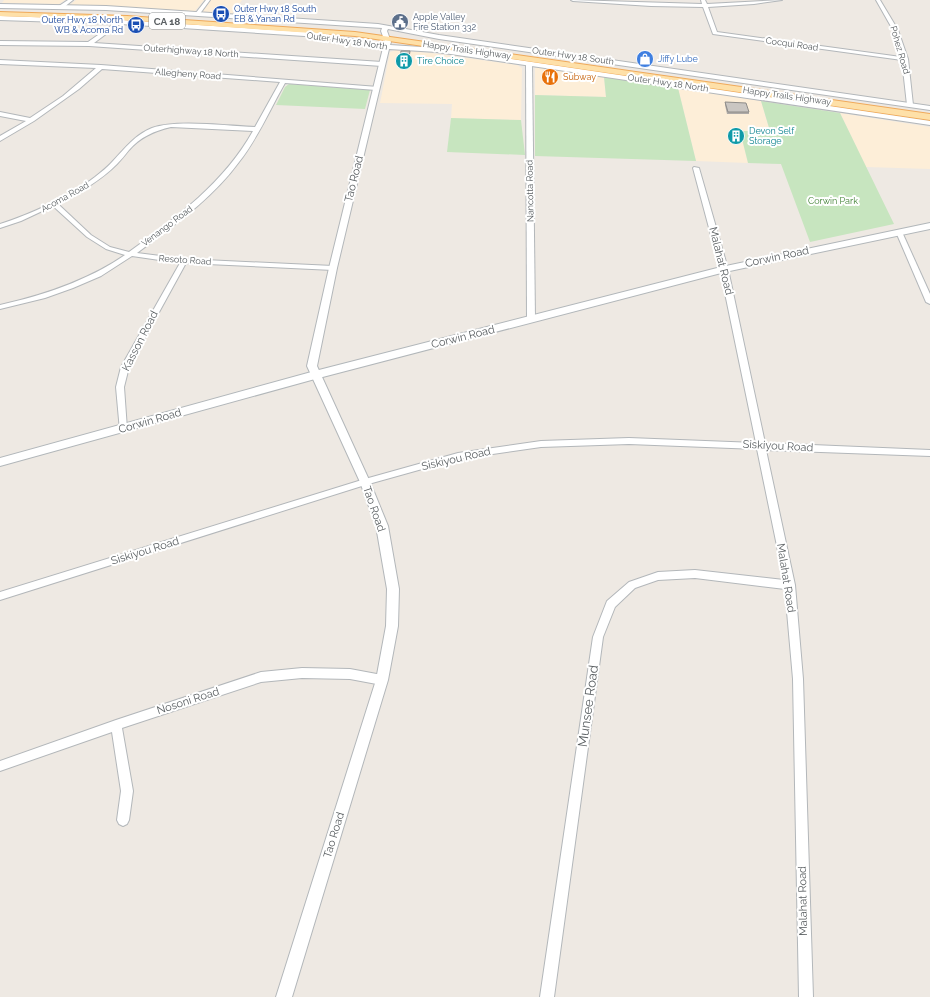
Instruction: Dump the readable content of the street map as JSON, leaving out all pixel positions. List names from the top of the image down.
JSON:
{
  "streets": {
    "main road": ["CA 18", "Happy Trails Highway", "Corwin Road"],
    "street": [
      "Outer Hwy 18 North",
      "Cocqui Road",
      "Pohez Road",
      "Outerhighway 18 North",
      "Outer Hwy 18 South",
      "Allegheny Road",
      "Tao Road",
      "Nancotta Road",
      "Acoma Road",
      "Venango Road",
      "Resoto Road",
      "Malahat Road",
      "Kasson Road",
      "Siskiyou Road",
      "Nosoni Road",
      "Munsee Road"
    ]
  },
  "crossings": [
    ["Outer Hwy 18 North", "Happy Trails Highway"],
    ["Outer Hwy 18 North", "Outer Hwy 18 South"],
    ["Outer Hwy 18 North", "Tao Road"],
    ["Outer Hwy 18 North", "Nancotta Road"],
    ["Cocqui Road", "Pohez Road"],
    ["Happy Trails Highway", "Outer Hwy 18 South"],
    ["Happy Trails Highway", "Tao Road"],
    ["Pohez Road", "Outer Hwy 18 South"],
    ["Outerhighway 18 North", "Tao Road"],
    ["Outer Hwy 18 South", "Tao Road"],
    ["Allegheny Road", "Tao Road"],
    ["Allegheny Road", "Venango Road"],
    ["Tao Road", "Corwin Road"],
    ["Tao Road", "Resoto Road"],
    ["Tao Road", "Siskiyou Road"],
    ["Tao Road", "Nosoni Road"],
    ["Nancotta Road", "Corwin Road"],
    ["Acoma Road", "Venango Road"],
    ["Acoma Road", "Resoto Road"],
    ["Venango Road", "Resoto Road"],
    ["Corwin Road", "Malahat Road"],
    ["Corwin Road", "Kasson Road"],
    ["Resoto Road", "Kasson Road"],
    ["Malahat Road", "Siskiyou Road"],
    ["Malahat Road", "Munsee Road"]
  ],
  "parks": ["Corwin Park"],
  "places": {
    "bus stop": ["Outer Hwy 18 South EB & Yanan Rd", "Outer Hwy 18 North WB & Acoma Rd"],
    "public building": ["Apple Valley Fire Station 332"],
    "shop": ["Jiffy Lube"],
    "building": ["Tire Choice", "Devon Self Storage"],
    "restaurant": ["Subway"]
  }
}
